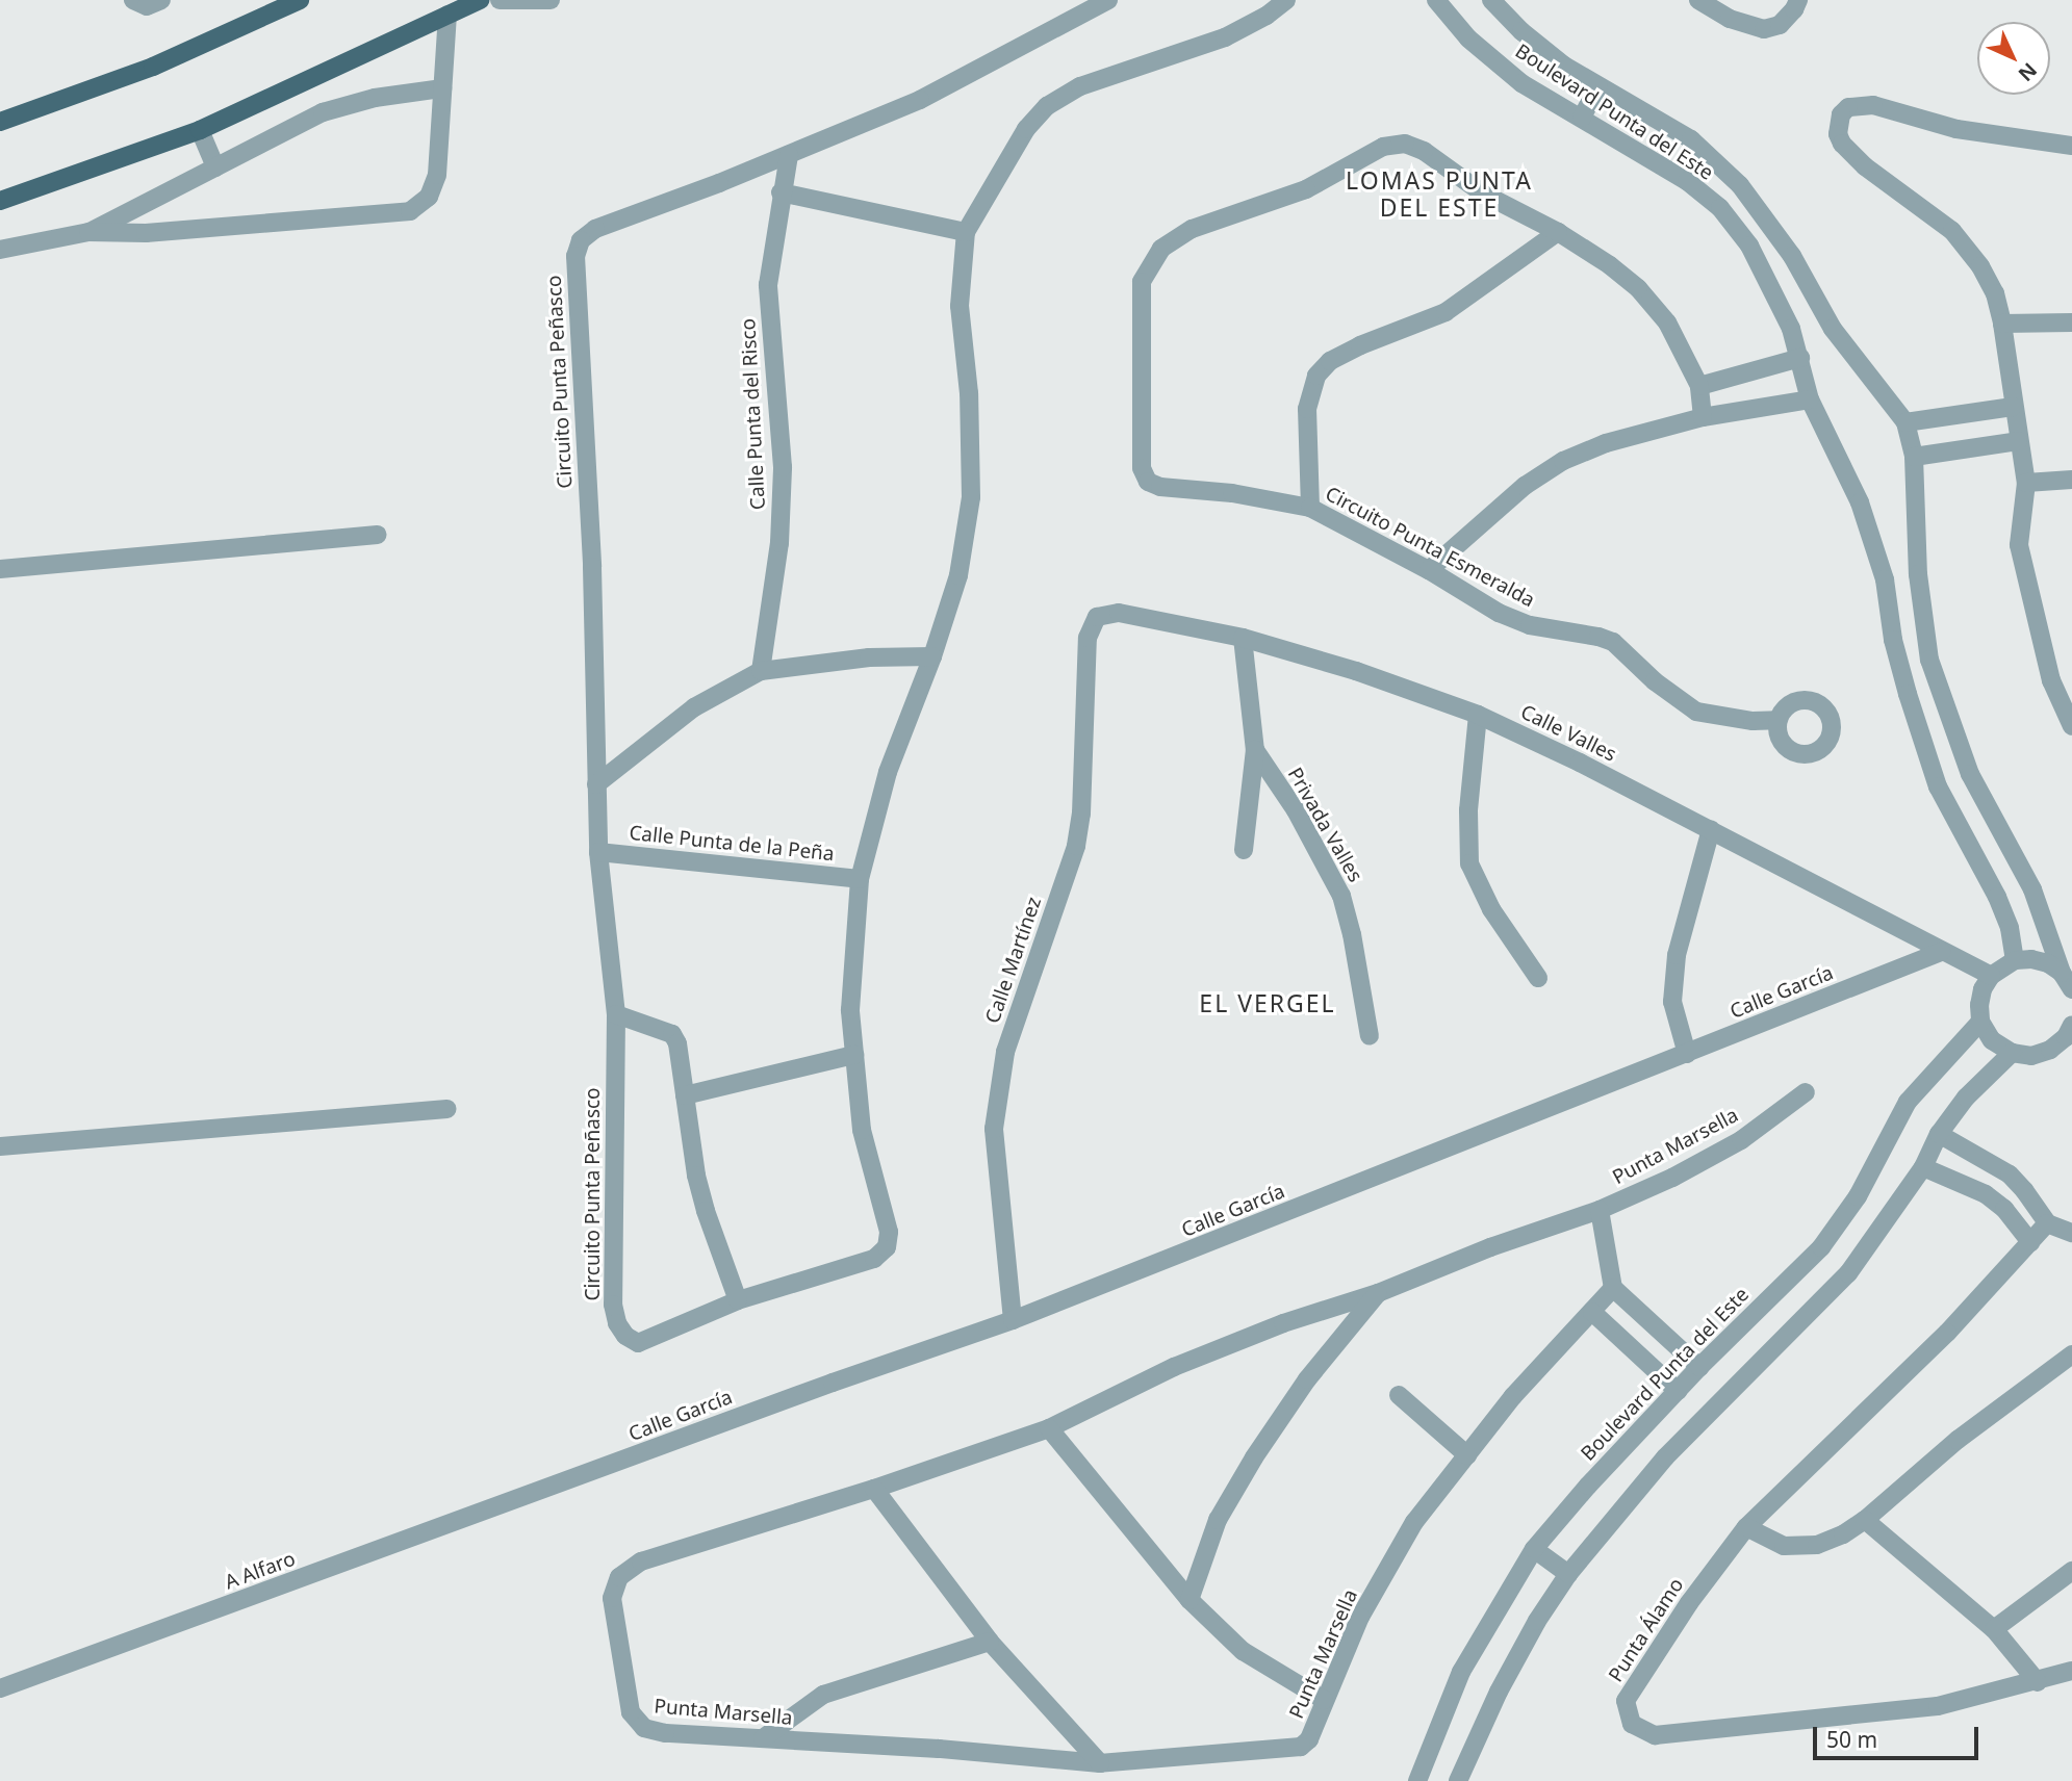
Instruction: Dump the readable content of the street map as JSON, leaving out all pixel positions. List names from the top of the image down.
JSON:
{
  "streets": {
    "street": [
      "Boulevard Punta del Este",
      "Circuito Punta Peñasco",
      "Calle Punta del Risco",
      "Circuito Punta Esmeralda",
      "Calle Valles",
      "Privada Valles",
      "Calle Punta de la Peña",
      "Calle Martínez",
      "Calle García",
      "Punta Marsella",
      "A Alfaro",
      "Punta Álamo"
    ]
  },
  "crossings": [
    ["Circuito Punta Peñasco", "Calle Punta del Risco"],
    ["Circuito Punta Peñasco", "Calle Punta de la Peña"],
    ["Calle Valles", "Privada Valles"],
    ["Calle Valles", "Calle Martínez"],
    ["Calle Valles", "Calle García"],
    ["Calle Martínez", "Calle García"],
    ["Calle García", "A Alfaro"]
  ],
  "districts": ["LOMAS PUNTA DEL ESTE", "EL VERGEL"],
  "scale_bar": "50 m",
  "north": "bottom right"
}
